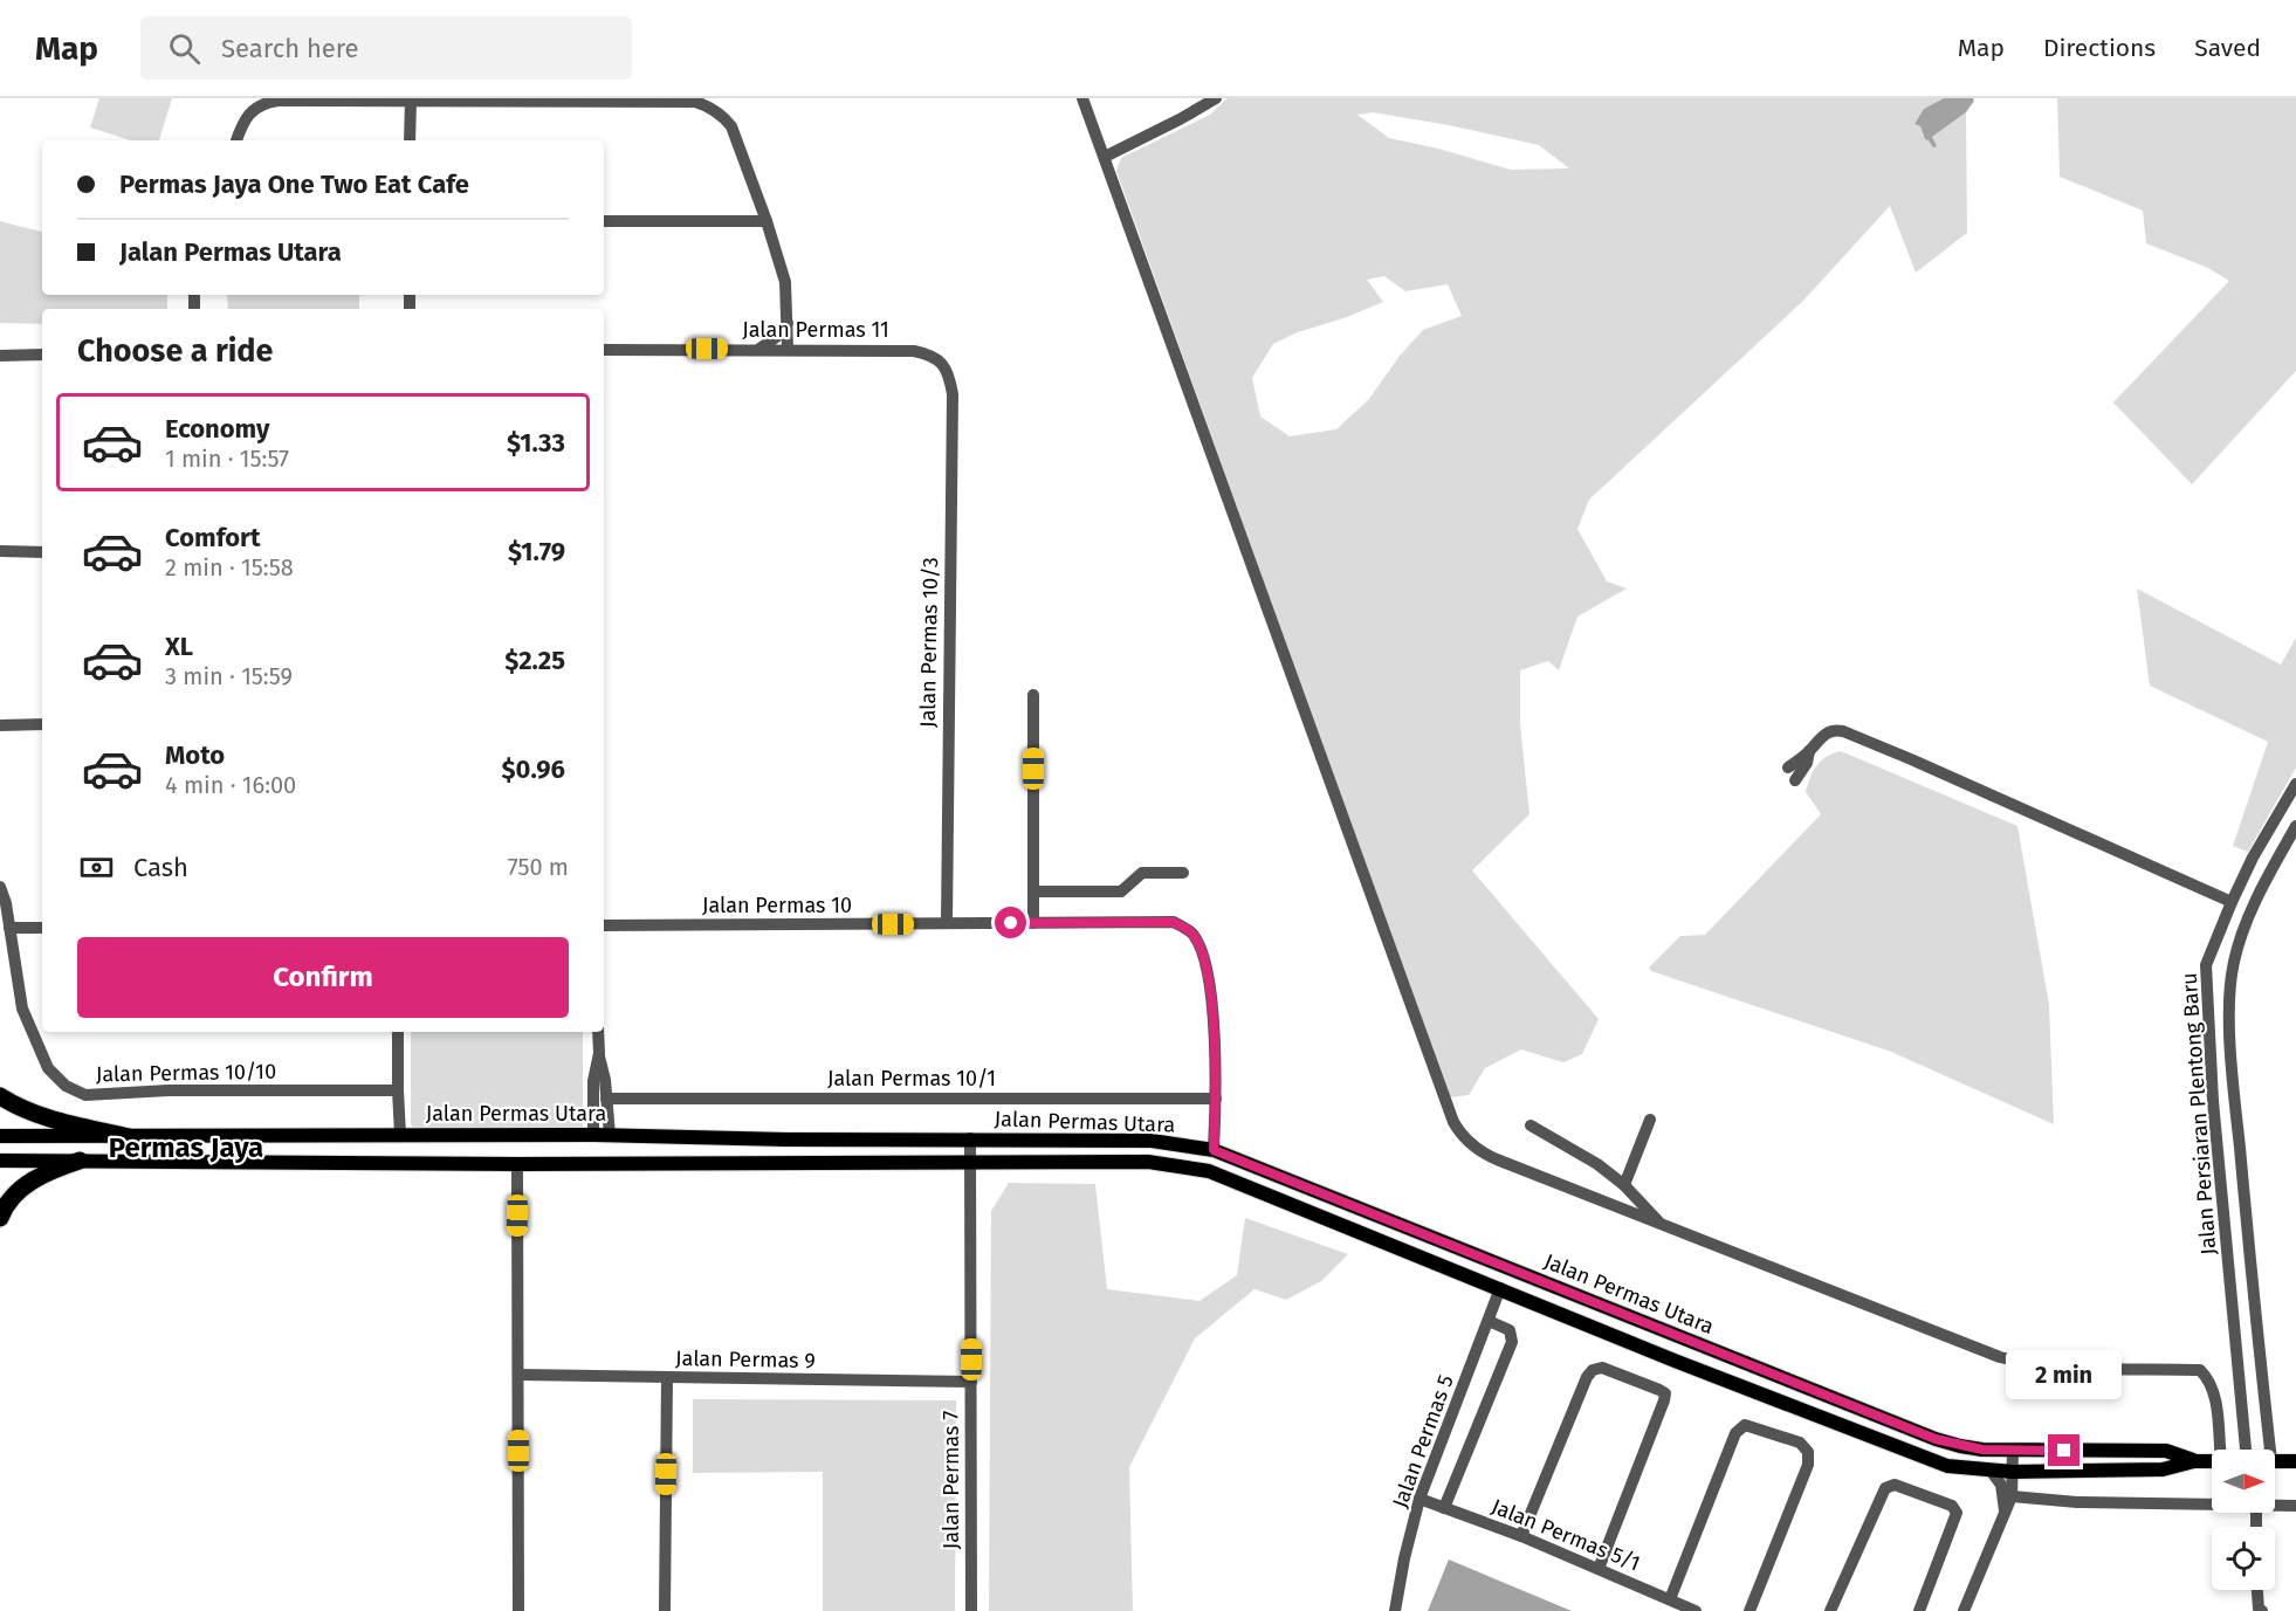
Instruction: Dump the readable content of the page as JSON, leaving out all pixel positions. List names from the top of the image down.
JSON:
{
  "streets": {
    "main road": ["Jalan Permas Utara"],
    "street": [
      "Jalan Permas 11",
      "Jalan Permas 10/3",
      "Jalan Permas 10",
      "Jalan Permas 10/10",
      "Jalan Permas 10/1",
      "Jalan Persiaran Plentong Baru",
      "Jalan Permas 9",
      "Jalan Permas 5",
      "Jalan Permas 7",
      "Jalan Permas 5/1"
    ]
  },
  "crossings": [
    ["Jalan Permas 11", "Jalan Permas 10/3"],
    ["Jalan Permas 10/3", "Jalan Permas 10"],
    ["Jalan Permas 10", "Jalan Permas 10/1"],
    ["Jalan Permas 10", "Jalan Permas Utara"],
    ["Jalan Permas Utara", "Jalan Permas 5"],
    ["Jalan Permas Utara", "Jalan Permas 7"],
    ["Jalan Permas 9", "Jalan Permas 7"],
    ["Jalan Permas 5", "Jalan Permas 5/1"]
  ],
  "districts": ["Permas Jaya"],
  "north": "right",
  "page": {
    "header": "Map",
    "search": "Search here",
    "nav": ["Map", "Directions", "Saved"],
    "banner": ["Permas Jaya One Two Eat Cafe", "Jalan Permas Utara"],
    "heading": "Choose a ride",
    "list": [
      {
        "name": "Economy",
        "note": "1 min · 15:57",
        "value": "$1.33"
      },
      {
        "name": "Comfort",
        "note": "2 min · 15:58",
        "value": "$1.79"
      },
      {
        "name": "XL",
        "note": "3 min · 15:59",
        "value": "$2.25"
      },
      {
        "name": "Moto",
        "note": "4 min · 16:00",
        "value": "$0.96"
      }
    ],
    "pay": ["Cash", "750 m"],
    "buttons": "Confirm",
    "bubble": "2 min"
  }
}
